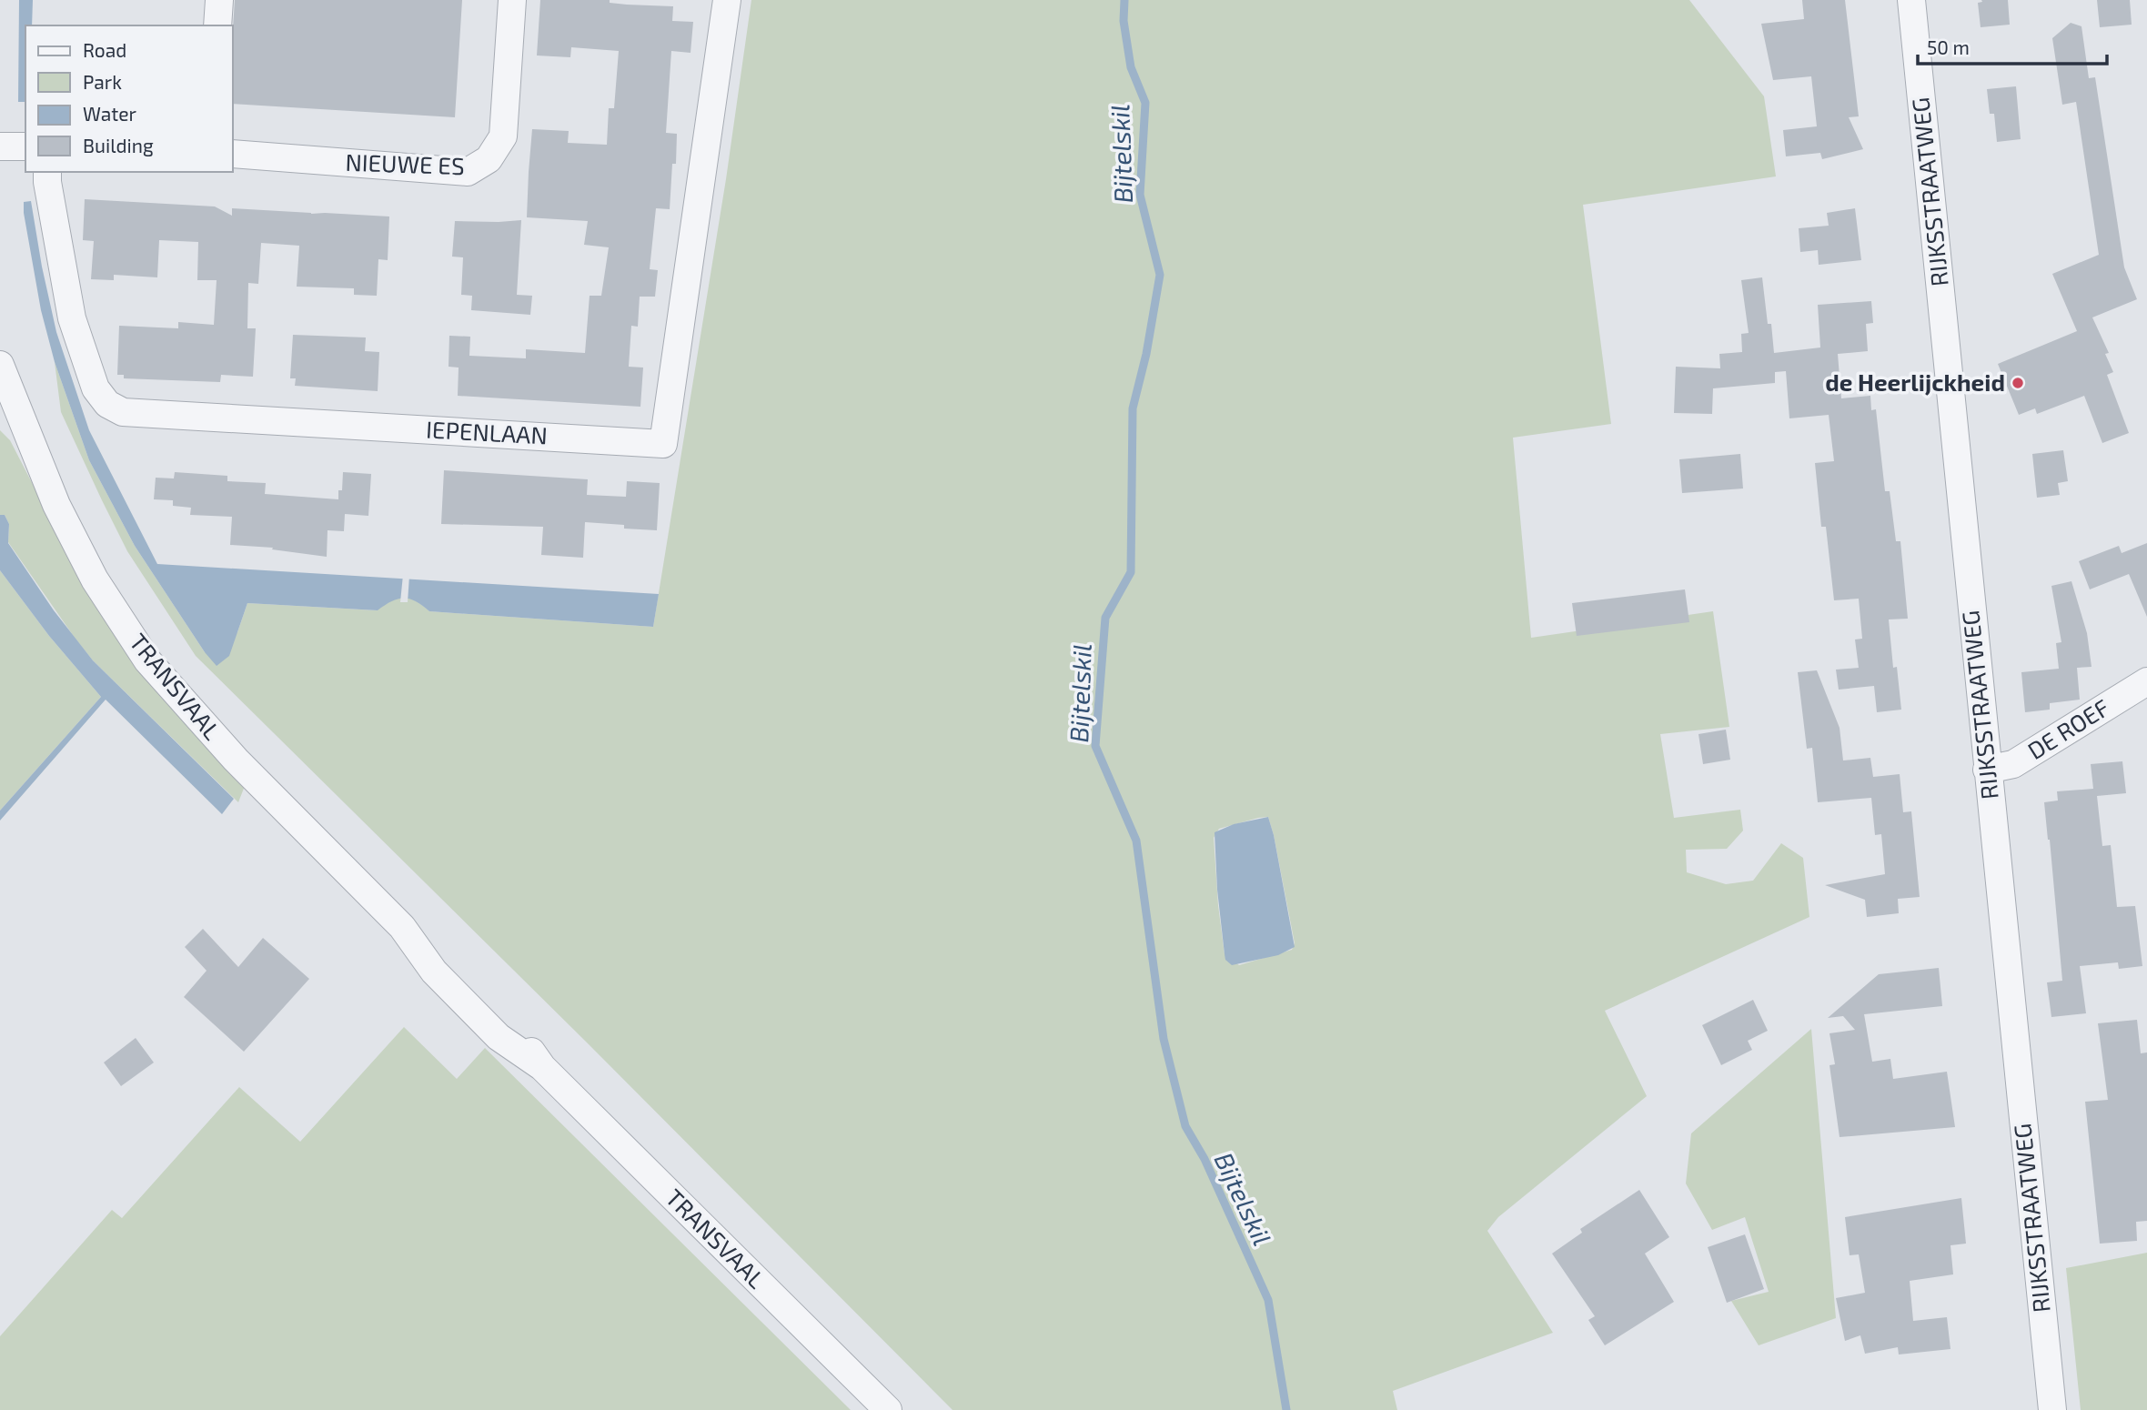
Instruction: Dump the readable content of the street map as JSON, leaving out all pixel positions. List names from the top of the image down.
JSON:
{
  "streets": {
    "street": [
      "NIEUWE ES",
      "RIJKSSTRAATWEG",
      "IEPENLAAN",
      "TRANSVAAL",
      "DE ROEF"
    ]
  },
  "crossings": [
    ["RIJKSSTRAATWEG", "DE ROEF"]
  ],
  "water": ["Bijtelskil"],
  "places": ["de Heerlijckheid"],
  "legend": [
    "Road",
    "Park",
    "Water",
    "Building"
  ],
  "scale_bar": "50 m"
}
